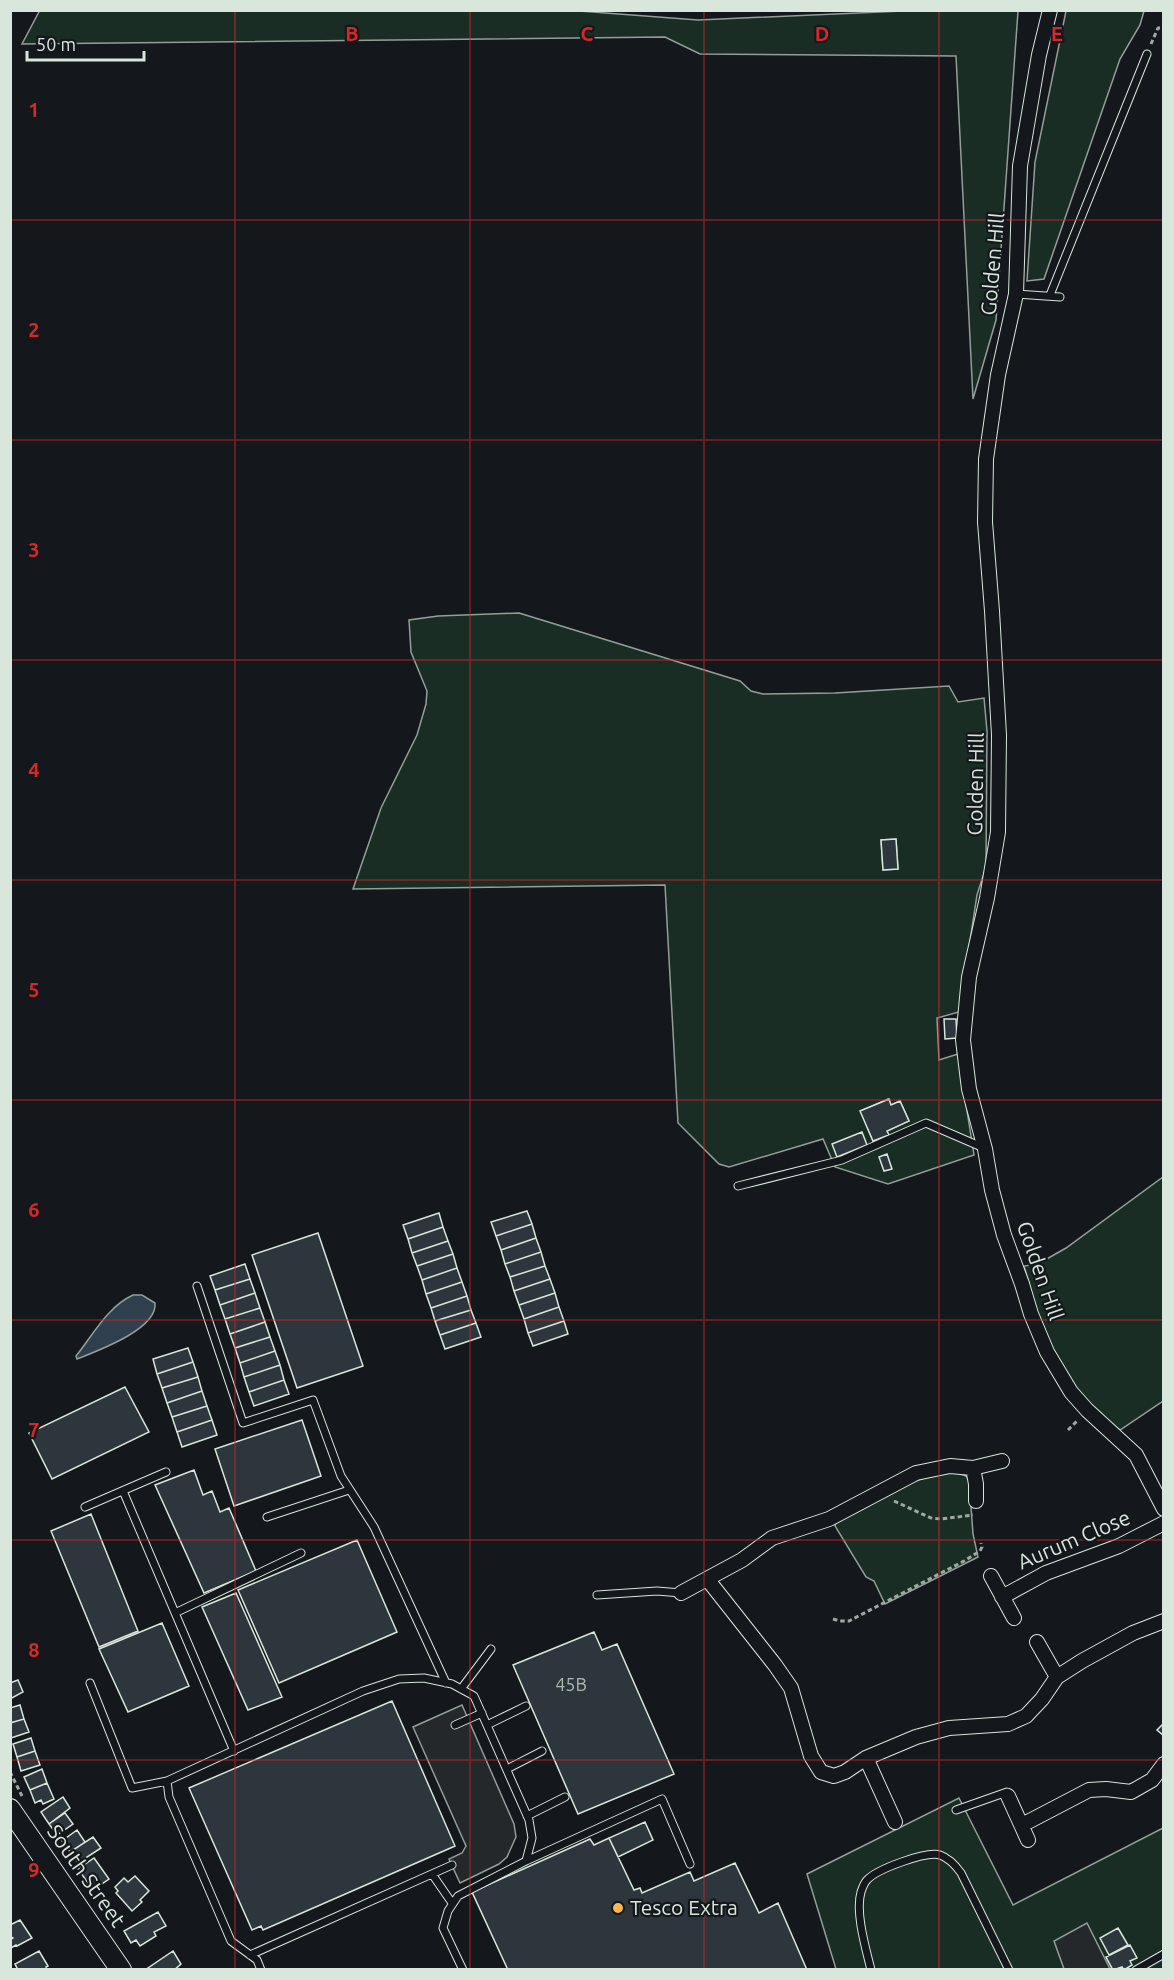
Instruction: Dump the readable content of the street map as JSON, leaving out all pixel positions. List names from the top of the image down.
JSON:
{
  "streets": {
    "street": ["Golden Hill", "Aurum Close", "South Street"]
  },
  "places": ["Tesco Extra"],
  "house_numbers": ["45B"],
  "scale_bar": "50 m",
  "grid": {
    "columns": [
      "B",
      "C",
      "D",
      "E"
    ],
    "rows": [
      "1",
      "2",
      "3",
      "4",
      "5",
      "6",
      "7",
      "8",
      "9"
    ]
  }
}
